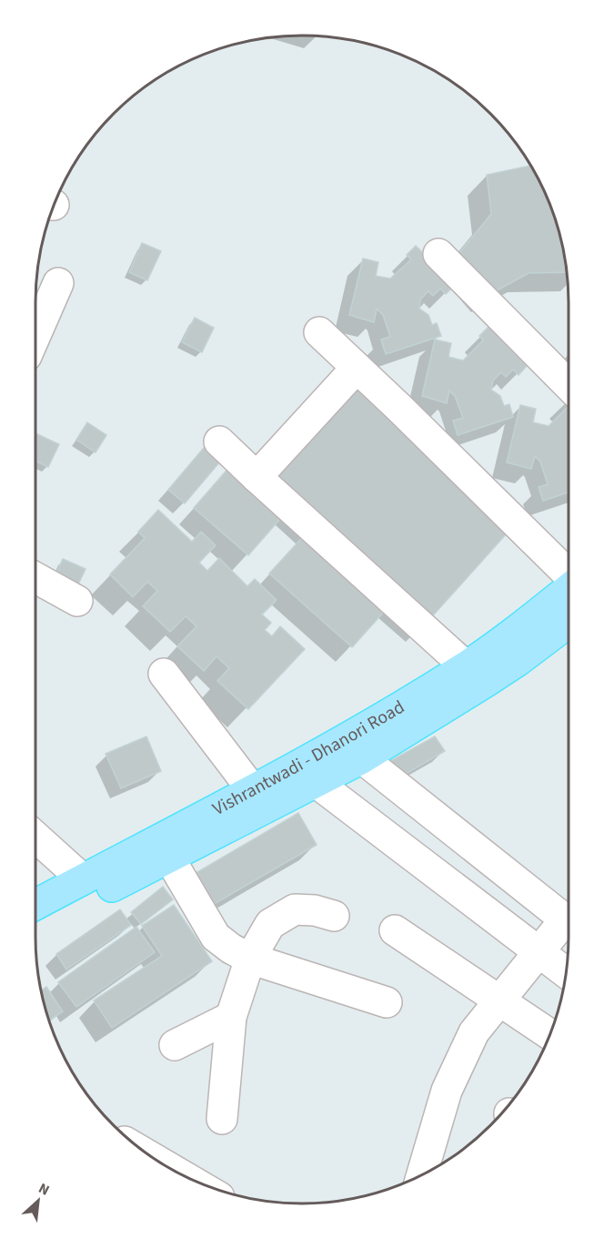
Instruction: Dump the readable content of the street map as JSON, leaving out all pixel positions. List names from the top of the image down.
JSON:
{
  "streets": {
    "main road": ["Vishrantwadi - Dhanori Road"]
  },
  "north": "top right"
}
